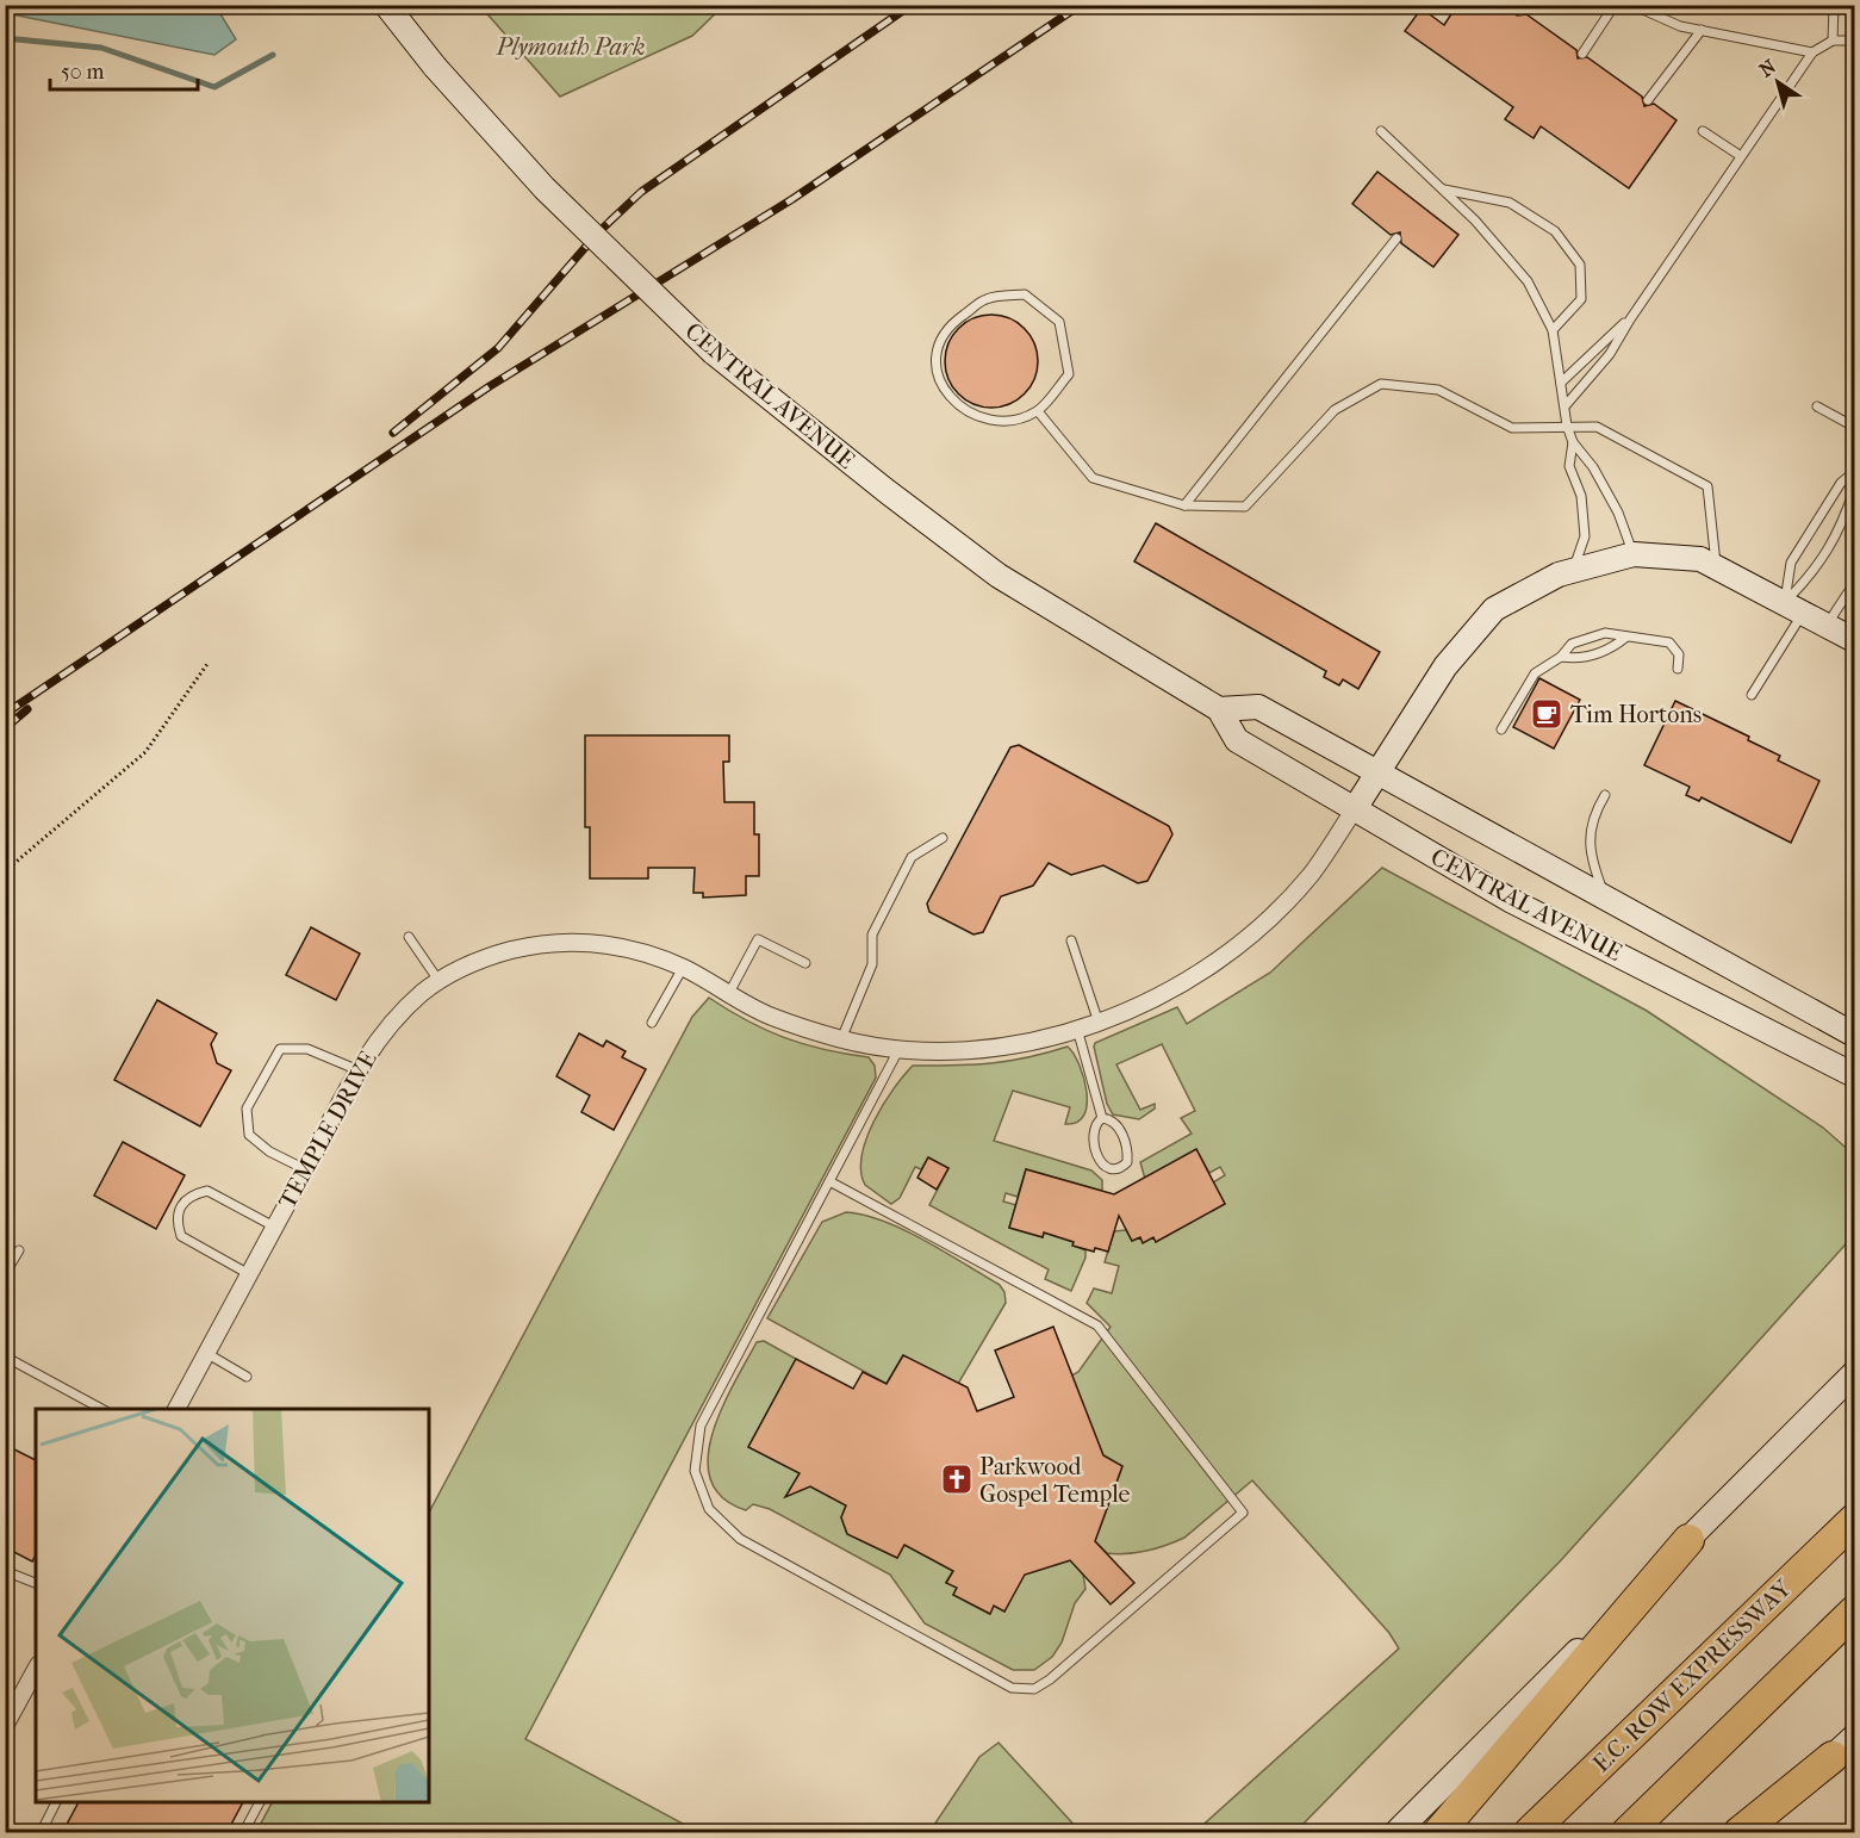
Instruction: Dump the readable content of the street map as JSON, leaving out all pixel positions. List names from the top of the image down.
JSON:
{
  "streets": {
    "highway": ["E.C. ROW EXPRESSWAY"],
    "street": ["CENTRAL AVENUE", "TEMPLE DRIVE"]
  },
  "crossings": [
    ["CENTRAL AVENUE", "TEMPLE DRIVE"]
  ],
  "parks": ["Plymouth Park"],
  "places": {
    "cafe": ["Tim Hortons"],
    "church": ["Parkwood Gospel Temple"]
  },
  "scale_bar": "50 m",
  "north": "top left"
}
